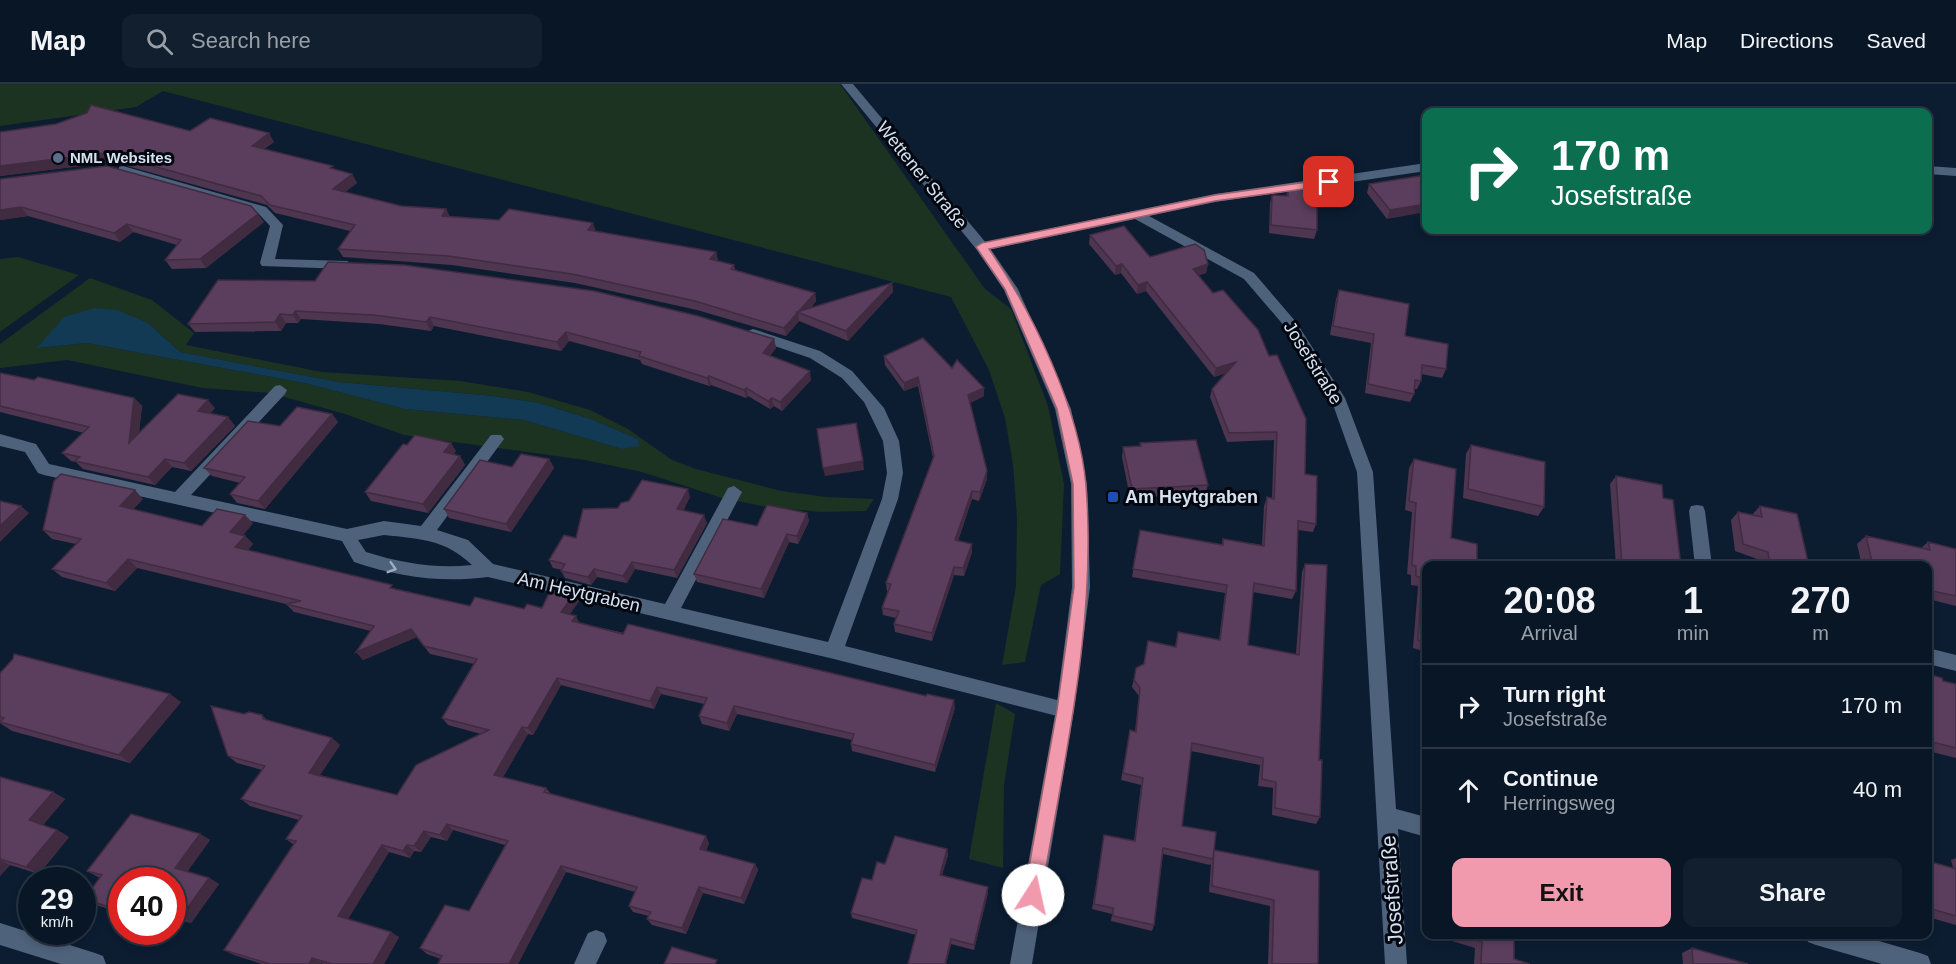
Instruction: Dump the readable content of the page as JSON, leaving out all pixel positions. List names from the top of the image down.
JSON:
{
  "streets": {
    "street": ["Wettener Straße", "Josefstraße", "Am Heytgraben"]
  },
  "crossings": [
    ["Wettener Straße", "Am Heytgraben"]
  ],
  "places": {
    "other": ["NML Websites"],
    "transit": ["Am Heytgraben"]
  },
  "page": {
    "header": "Map",
    "search": "Search here",
    "nav": ["Map", "Directions", "Saved"],
    "turn": ["170 m", "Josefstraße"],
    "eta": [
      "20:08",
      "Arrival",
      "1",
      "min",
      "270",
      "m"
    ],
    "list": [
      {
        "name": "Turn right",
        "note": "Josefstraße",
        "value": "170 m"
      },
      {
        "name": "Continue",
        "note": "Herringsweg",
        "value": "40 m"
      }
    ],
    "buttons": ["Exit", "Share"],
    "speed": "29 km/h",
    "limit": "40"
  }
}
